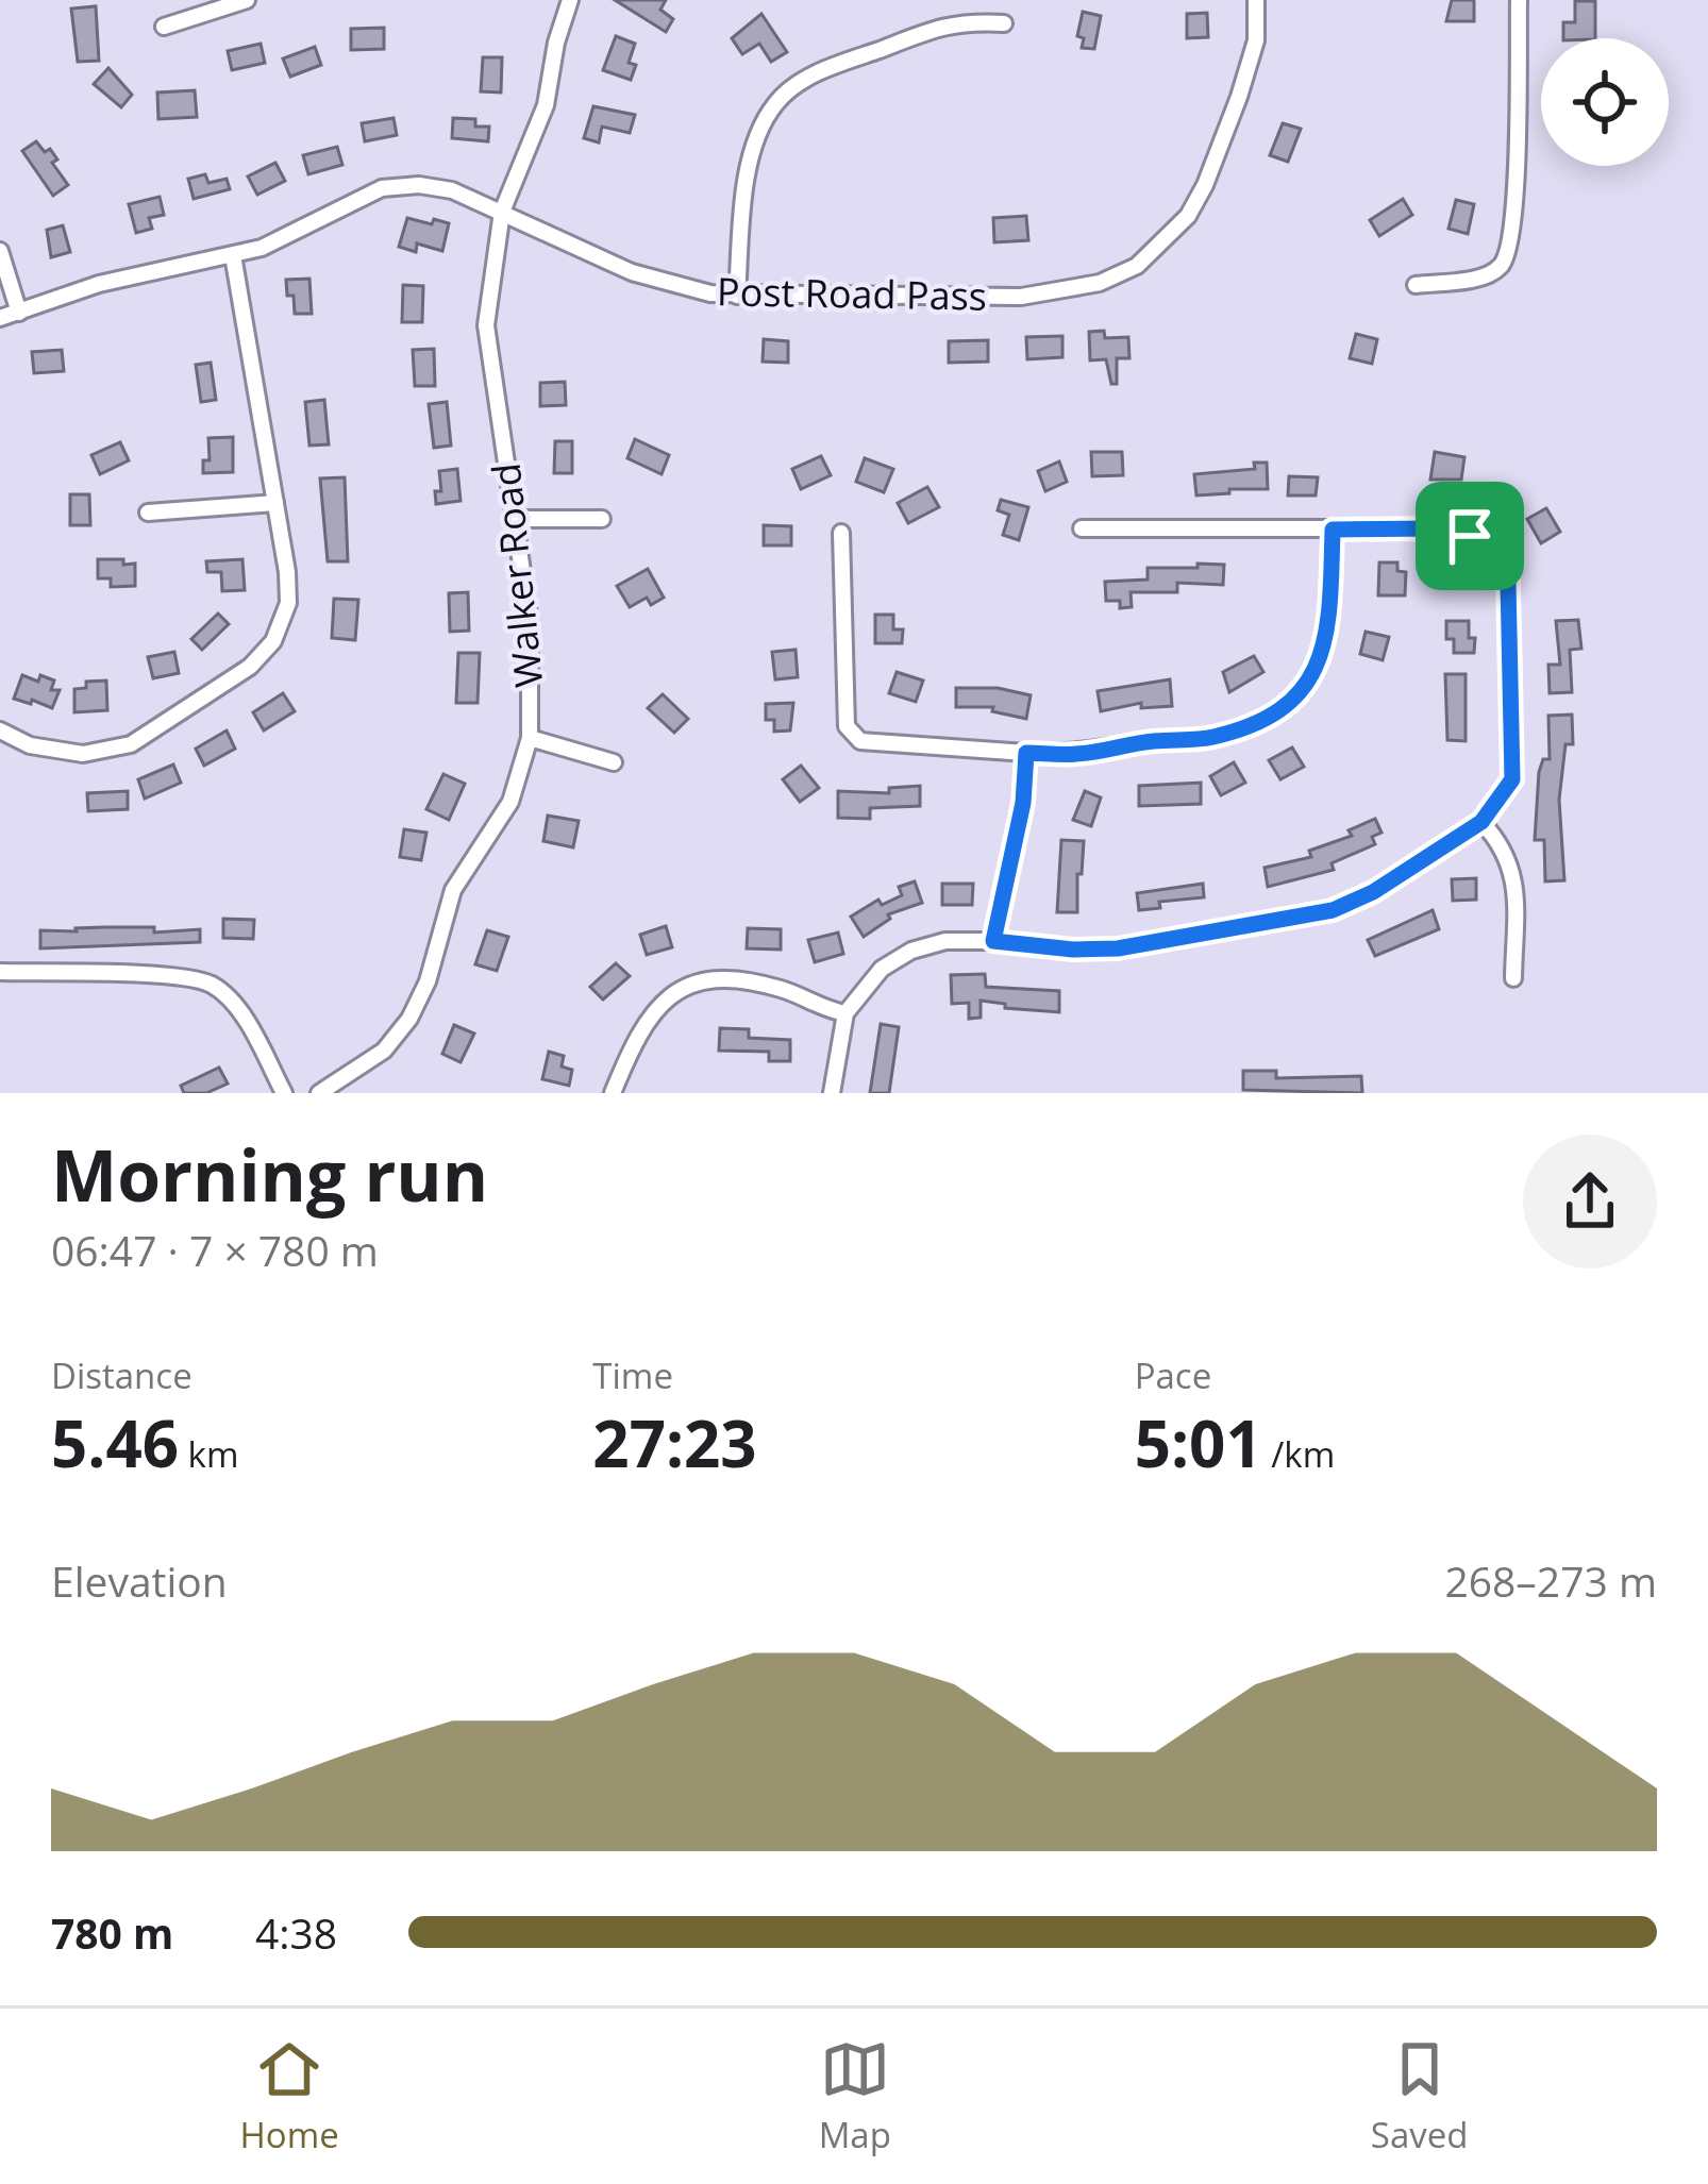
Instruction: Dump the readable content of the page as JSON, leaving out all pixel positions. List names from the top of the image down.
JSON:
{
  "streets": {
    "street": ["Post Road Pass", "Walker Road"]
  },
  "crossings": [
    ["Post Road Pass", "Walker Road"]
  ],
  "page": {
    "heading": ["Morning run", "06:47 · 7 × 780 m"],
    "stats": [
      ["Distance", "5.46 km"],
      ["Time", "27:23"],
      ["Pace", "5:01 /km"]
    ],
    "chart": ["Elevation", "268–273 m"],
    "list": [
      {
        "name": "780 m",
        "note": "4:38"
      }
    ],
    "tabs": ["Home", "Map", "Saved"]
  }
}
